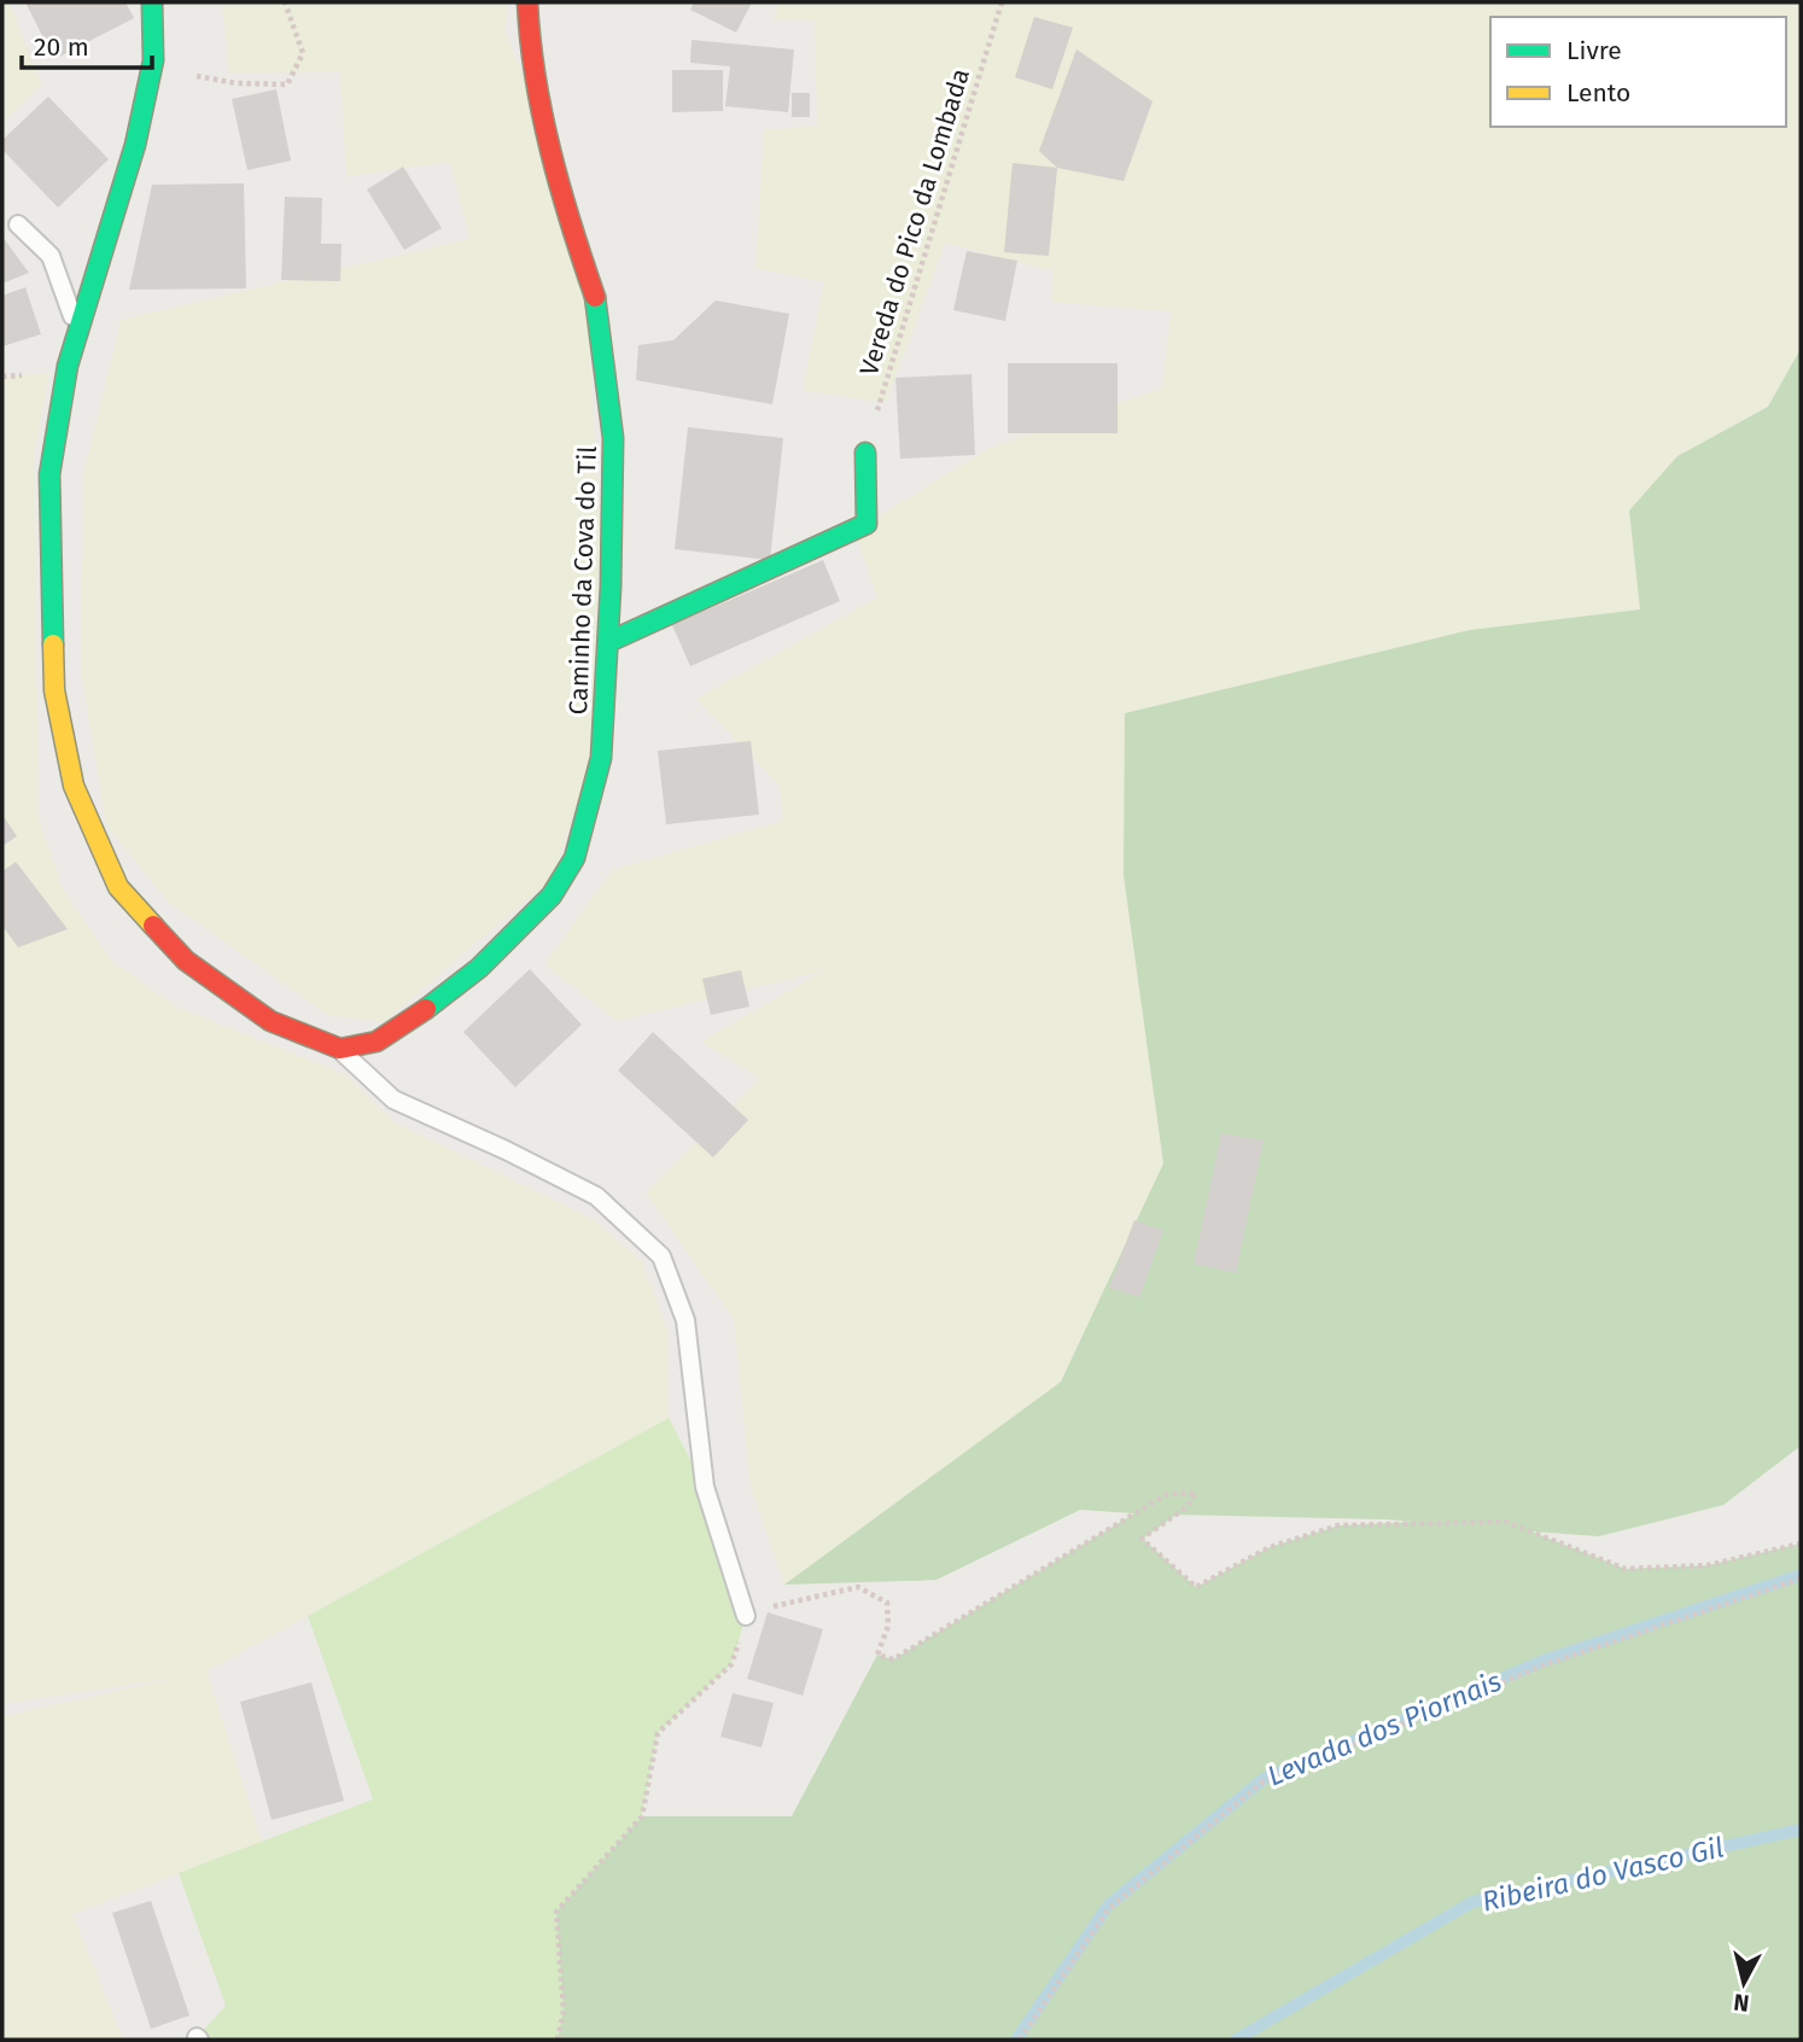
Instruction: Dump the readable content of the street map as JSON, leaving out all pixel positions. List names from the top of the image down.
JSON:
{
  "streets": {
    "street": ["Caminho da Cova do Til"],
    "path": ["Vereda do Pico da Lombada"]
  },
  "water": ["Levada dos Piornais", "Ribeira do Vasco Gil"],
  "legend": ["Livre", "Lento"],
  "scale_bar": "20 m",
  "north": "bottom"
}
